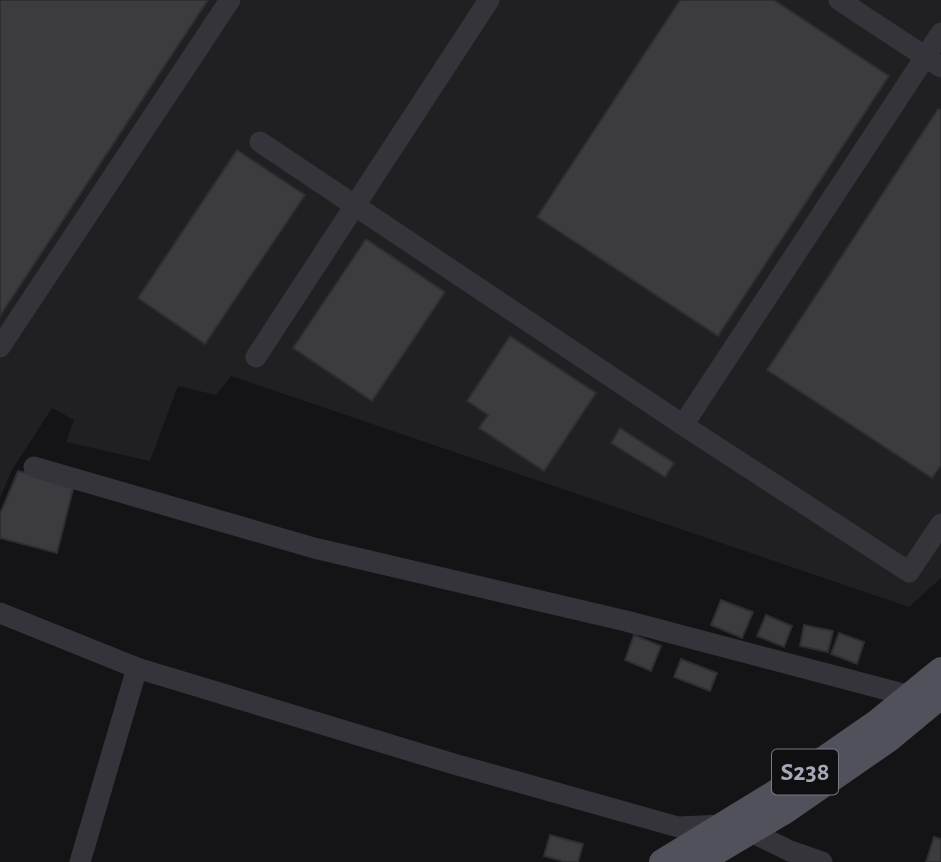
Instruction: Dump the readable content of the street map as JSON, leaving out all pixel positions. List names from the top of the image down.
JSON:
{
  "streets": {
    "main road": ["S238"]
  }
}
